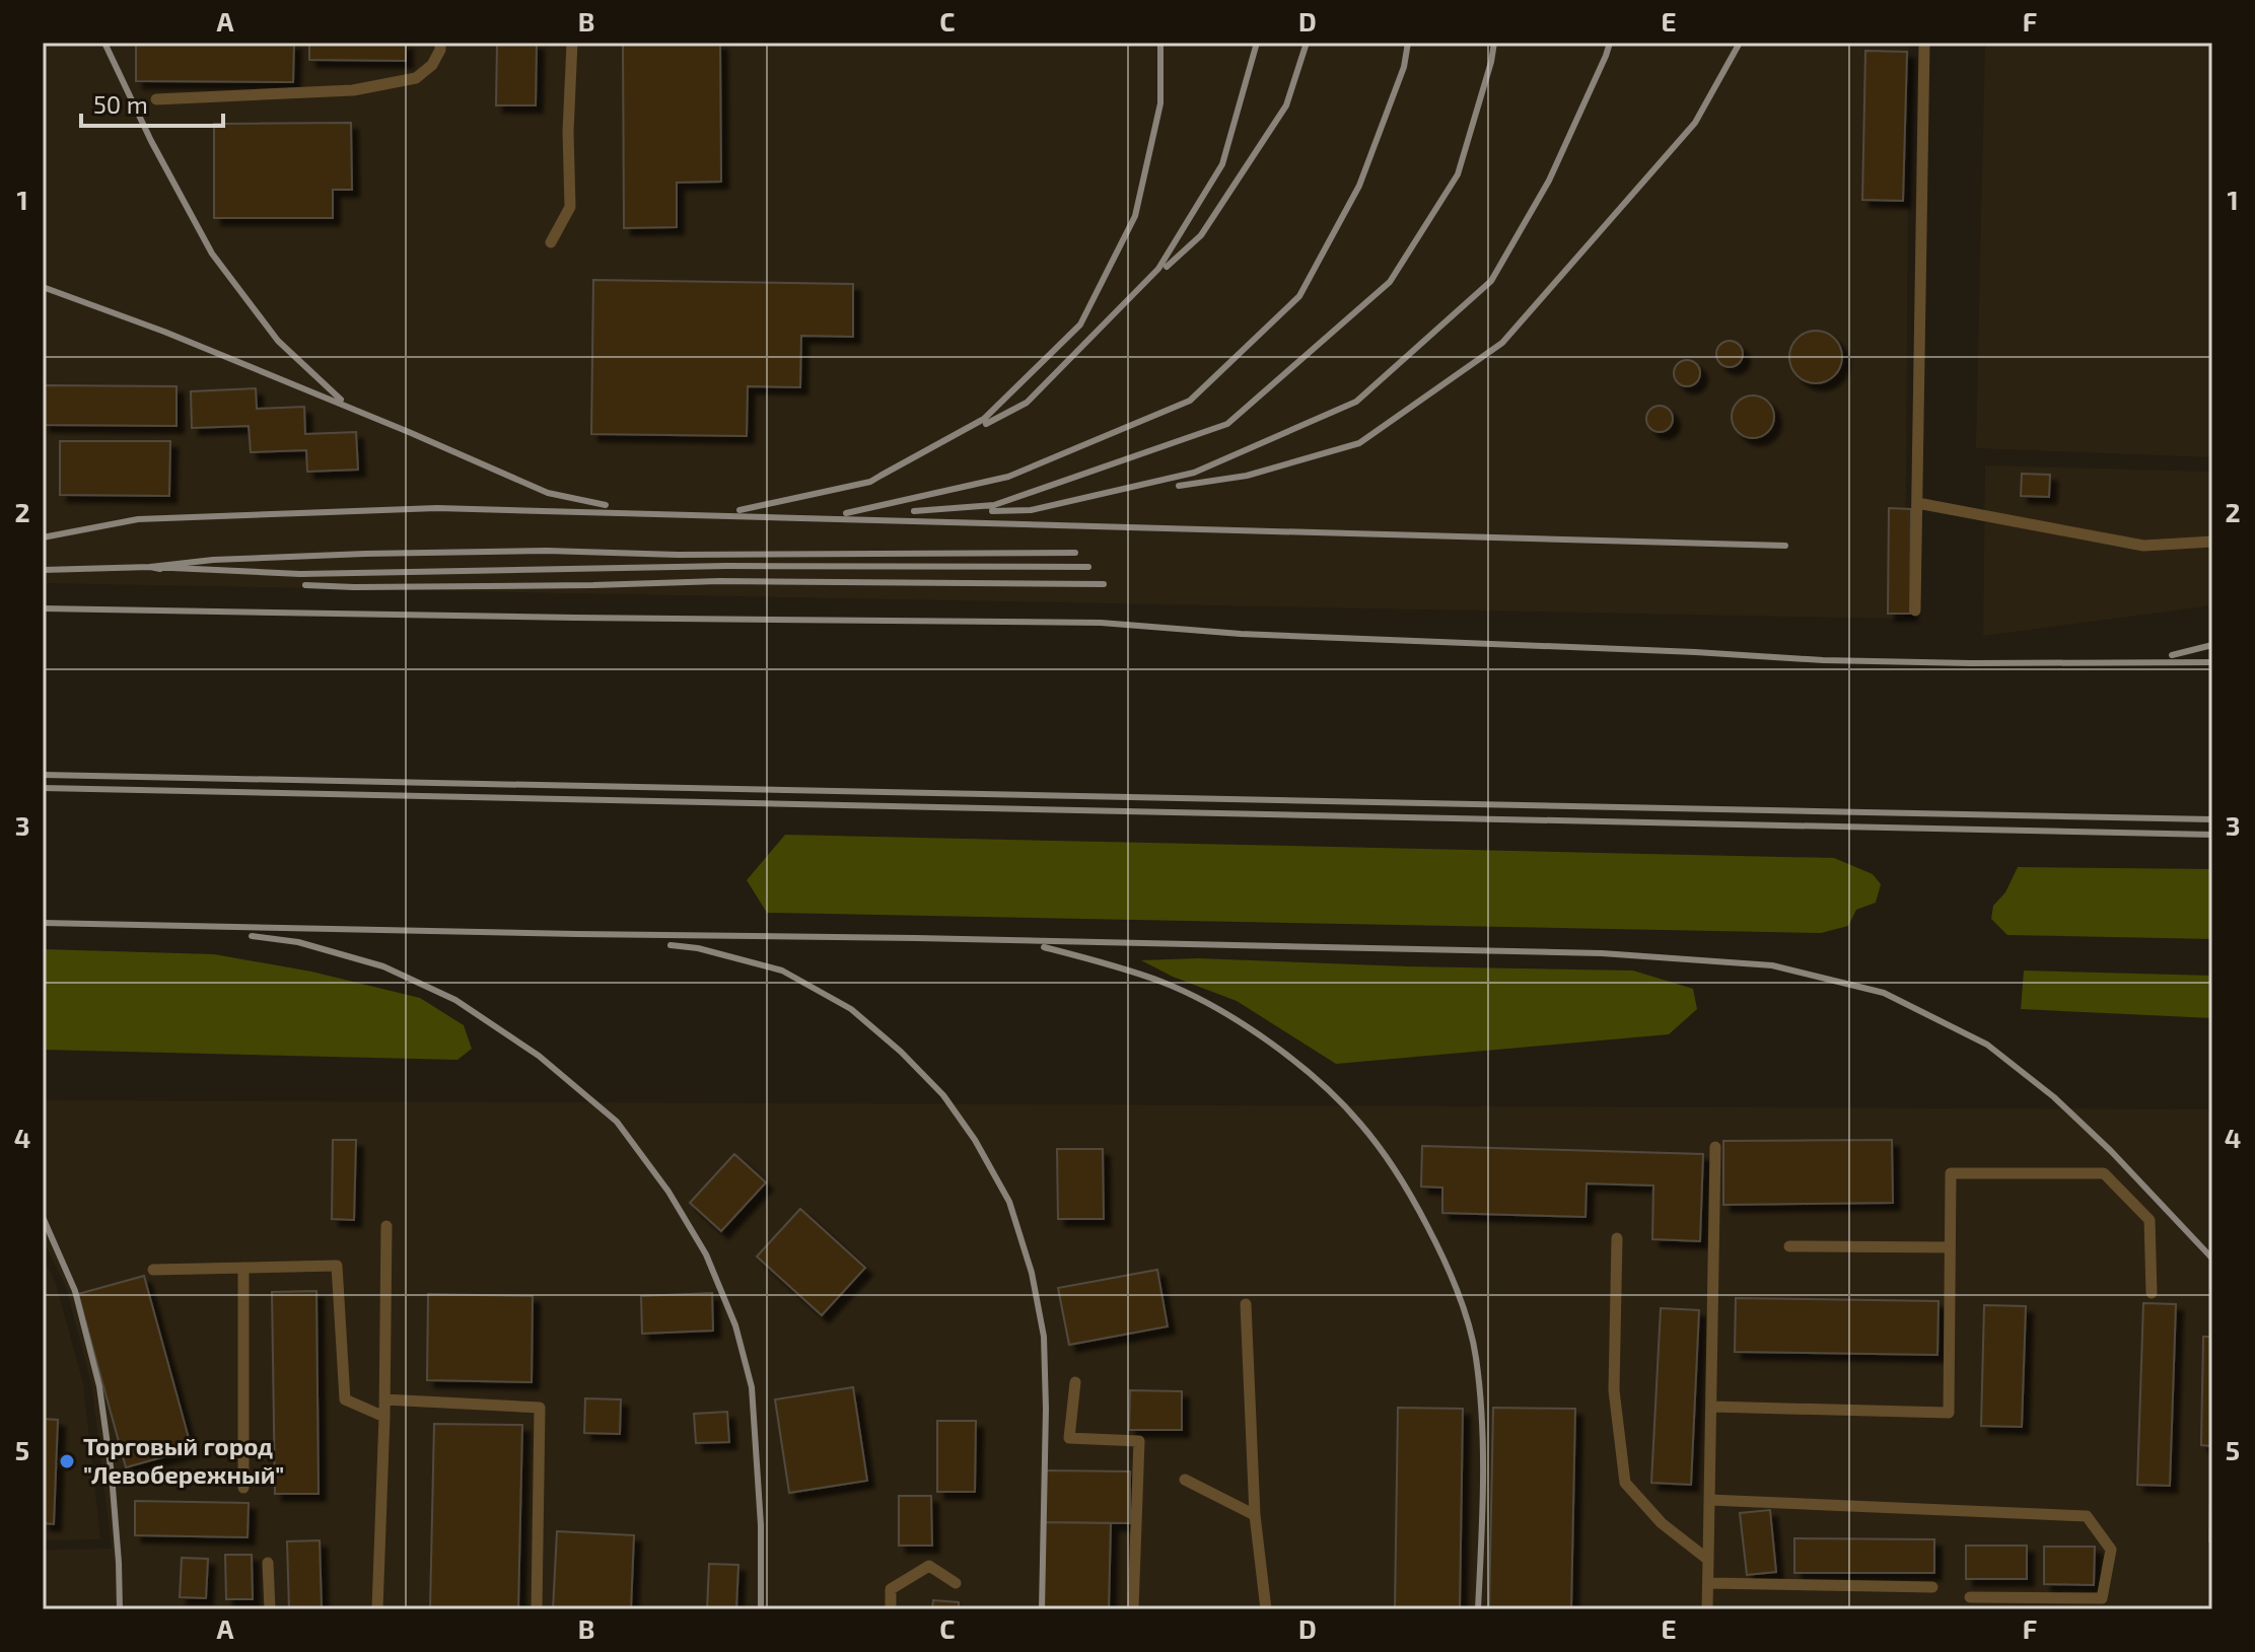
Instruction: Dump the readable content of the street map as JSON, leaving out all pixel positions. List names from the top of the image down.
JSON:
{
  "places": ["Торговый город \"Левобережный\""],
  "scale_bar": "50 m",
  "grid": {
    "columns": [
      "A",
      "B",
      "C",
      "D",
      "E",
      "F"
    ],
    "rows": [
      "1",
      "2",
      "3",
      "4",
      "5"
    ]
  }
}
